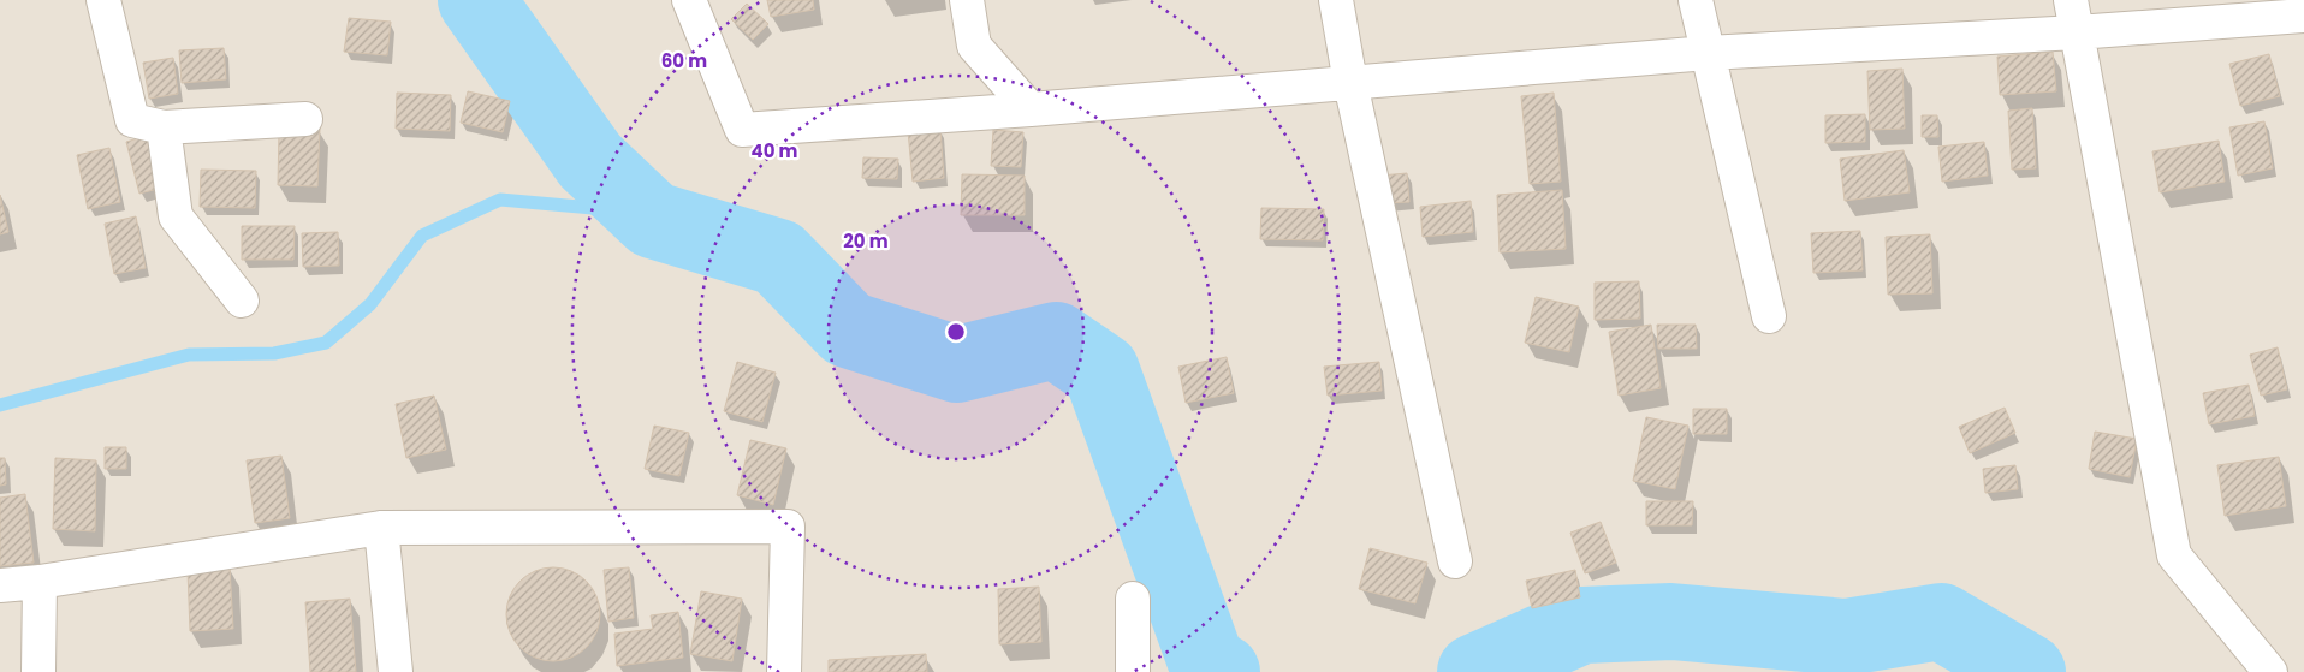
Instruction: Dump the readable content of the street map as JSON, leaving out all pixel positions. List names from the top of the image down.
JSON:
{
  "rings": ["60 m", "40 m", "20 m"]
}
